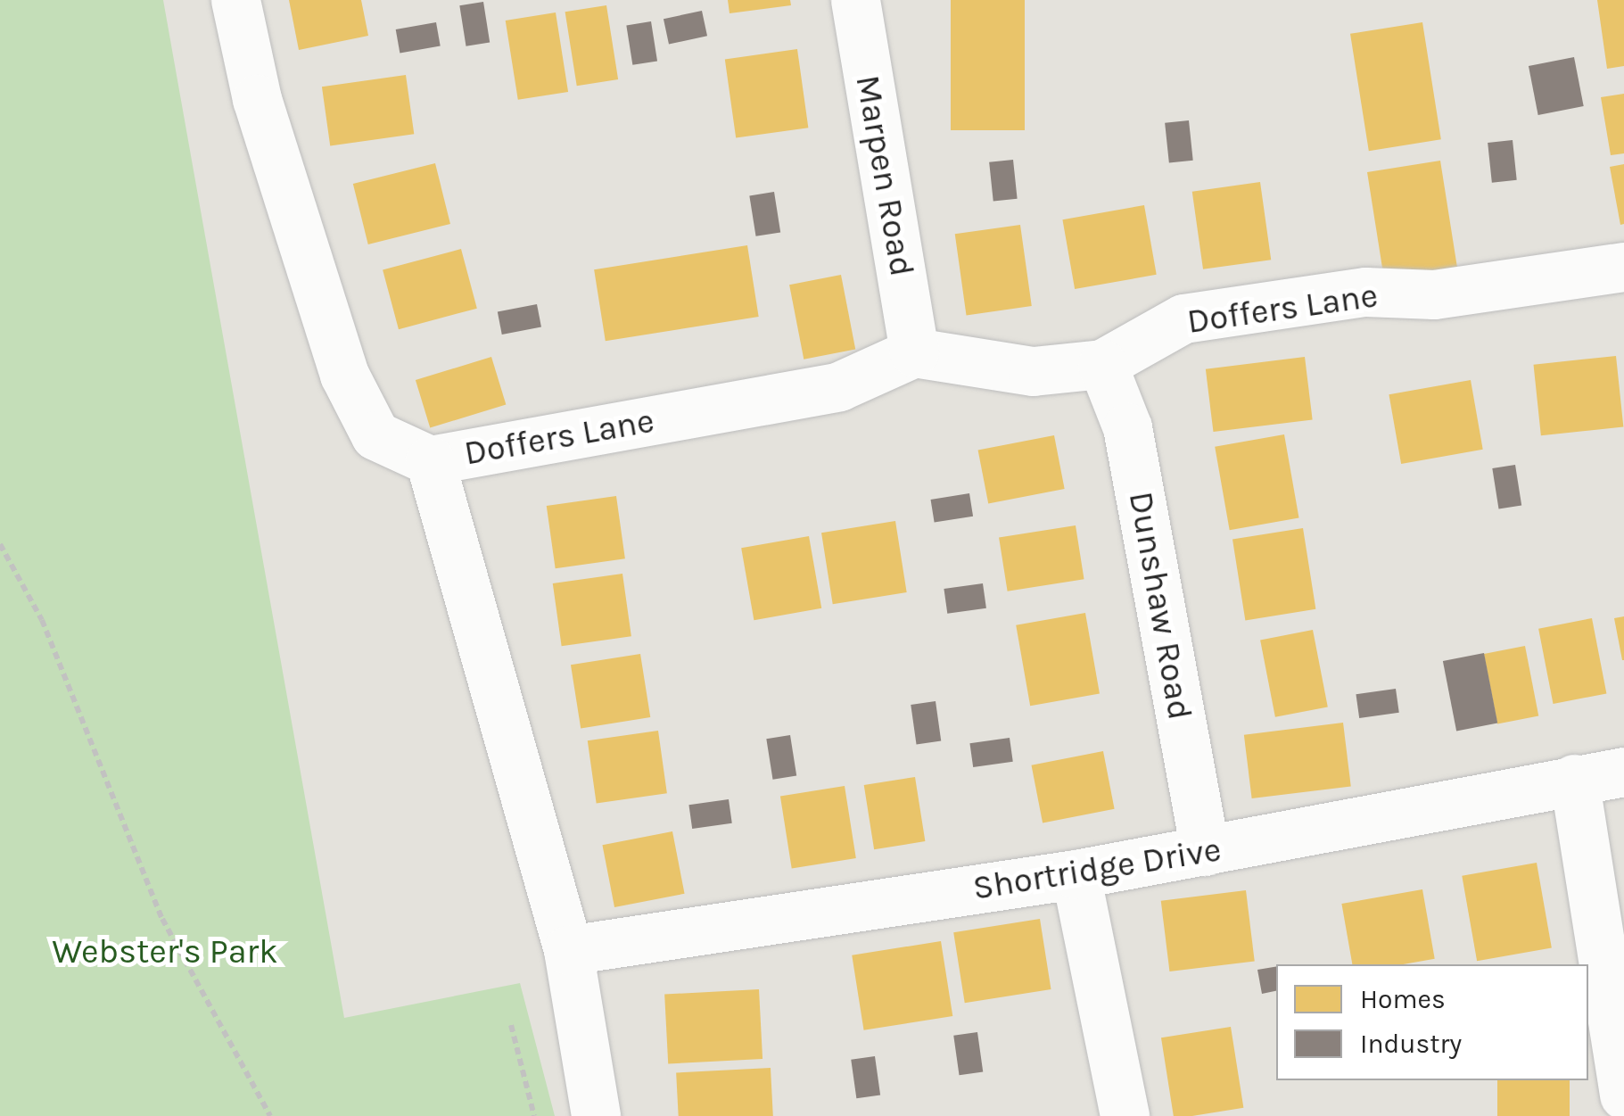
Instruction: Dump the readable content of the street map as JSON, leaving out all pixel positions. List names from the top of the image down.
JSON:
{
  "streets": {
    "street": [
      "Marpen Road",
      "Doffers Lane",
      "Dunshaw Road",
      "Shortridge Drive"
    ]
  },
  "crossings": [
    ["Marpen Road", "Doffers Lane"],
    ["Doffers Lane", "Dunshaw Road"],
    ["Doffers Lane", "Shortridge Drive"],
    ["Dunshaw Road", "Shortridge Drive"]
  ],
  "parks": ["Webster's Park"],
  "legend": ["Homes", "Industry"]
}
